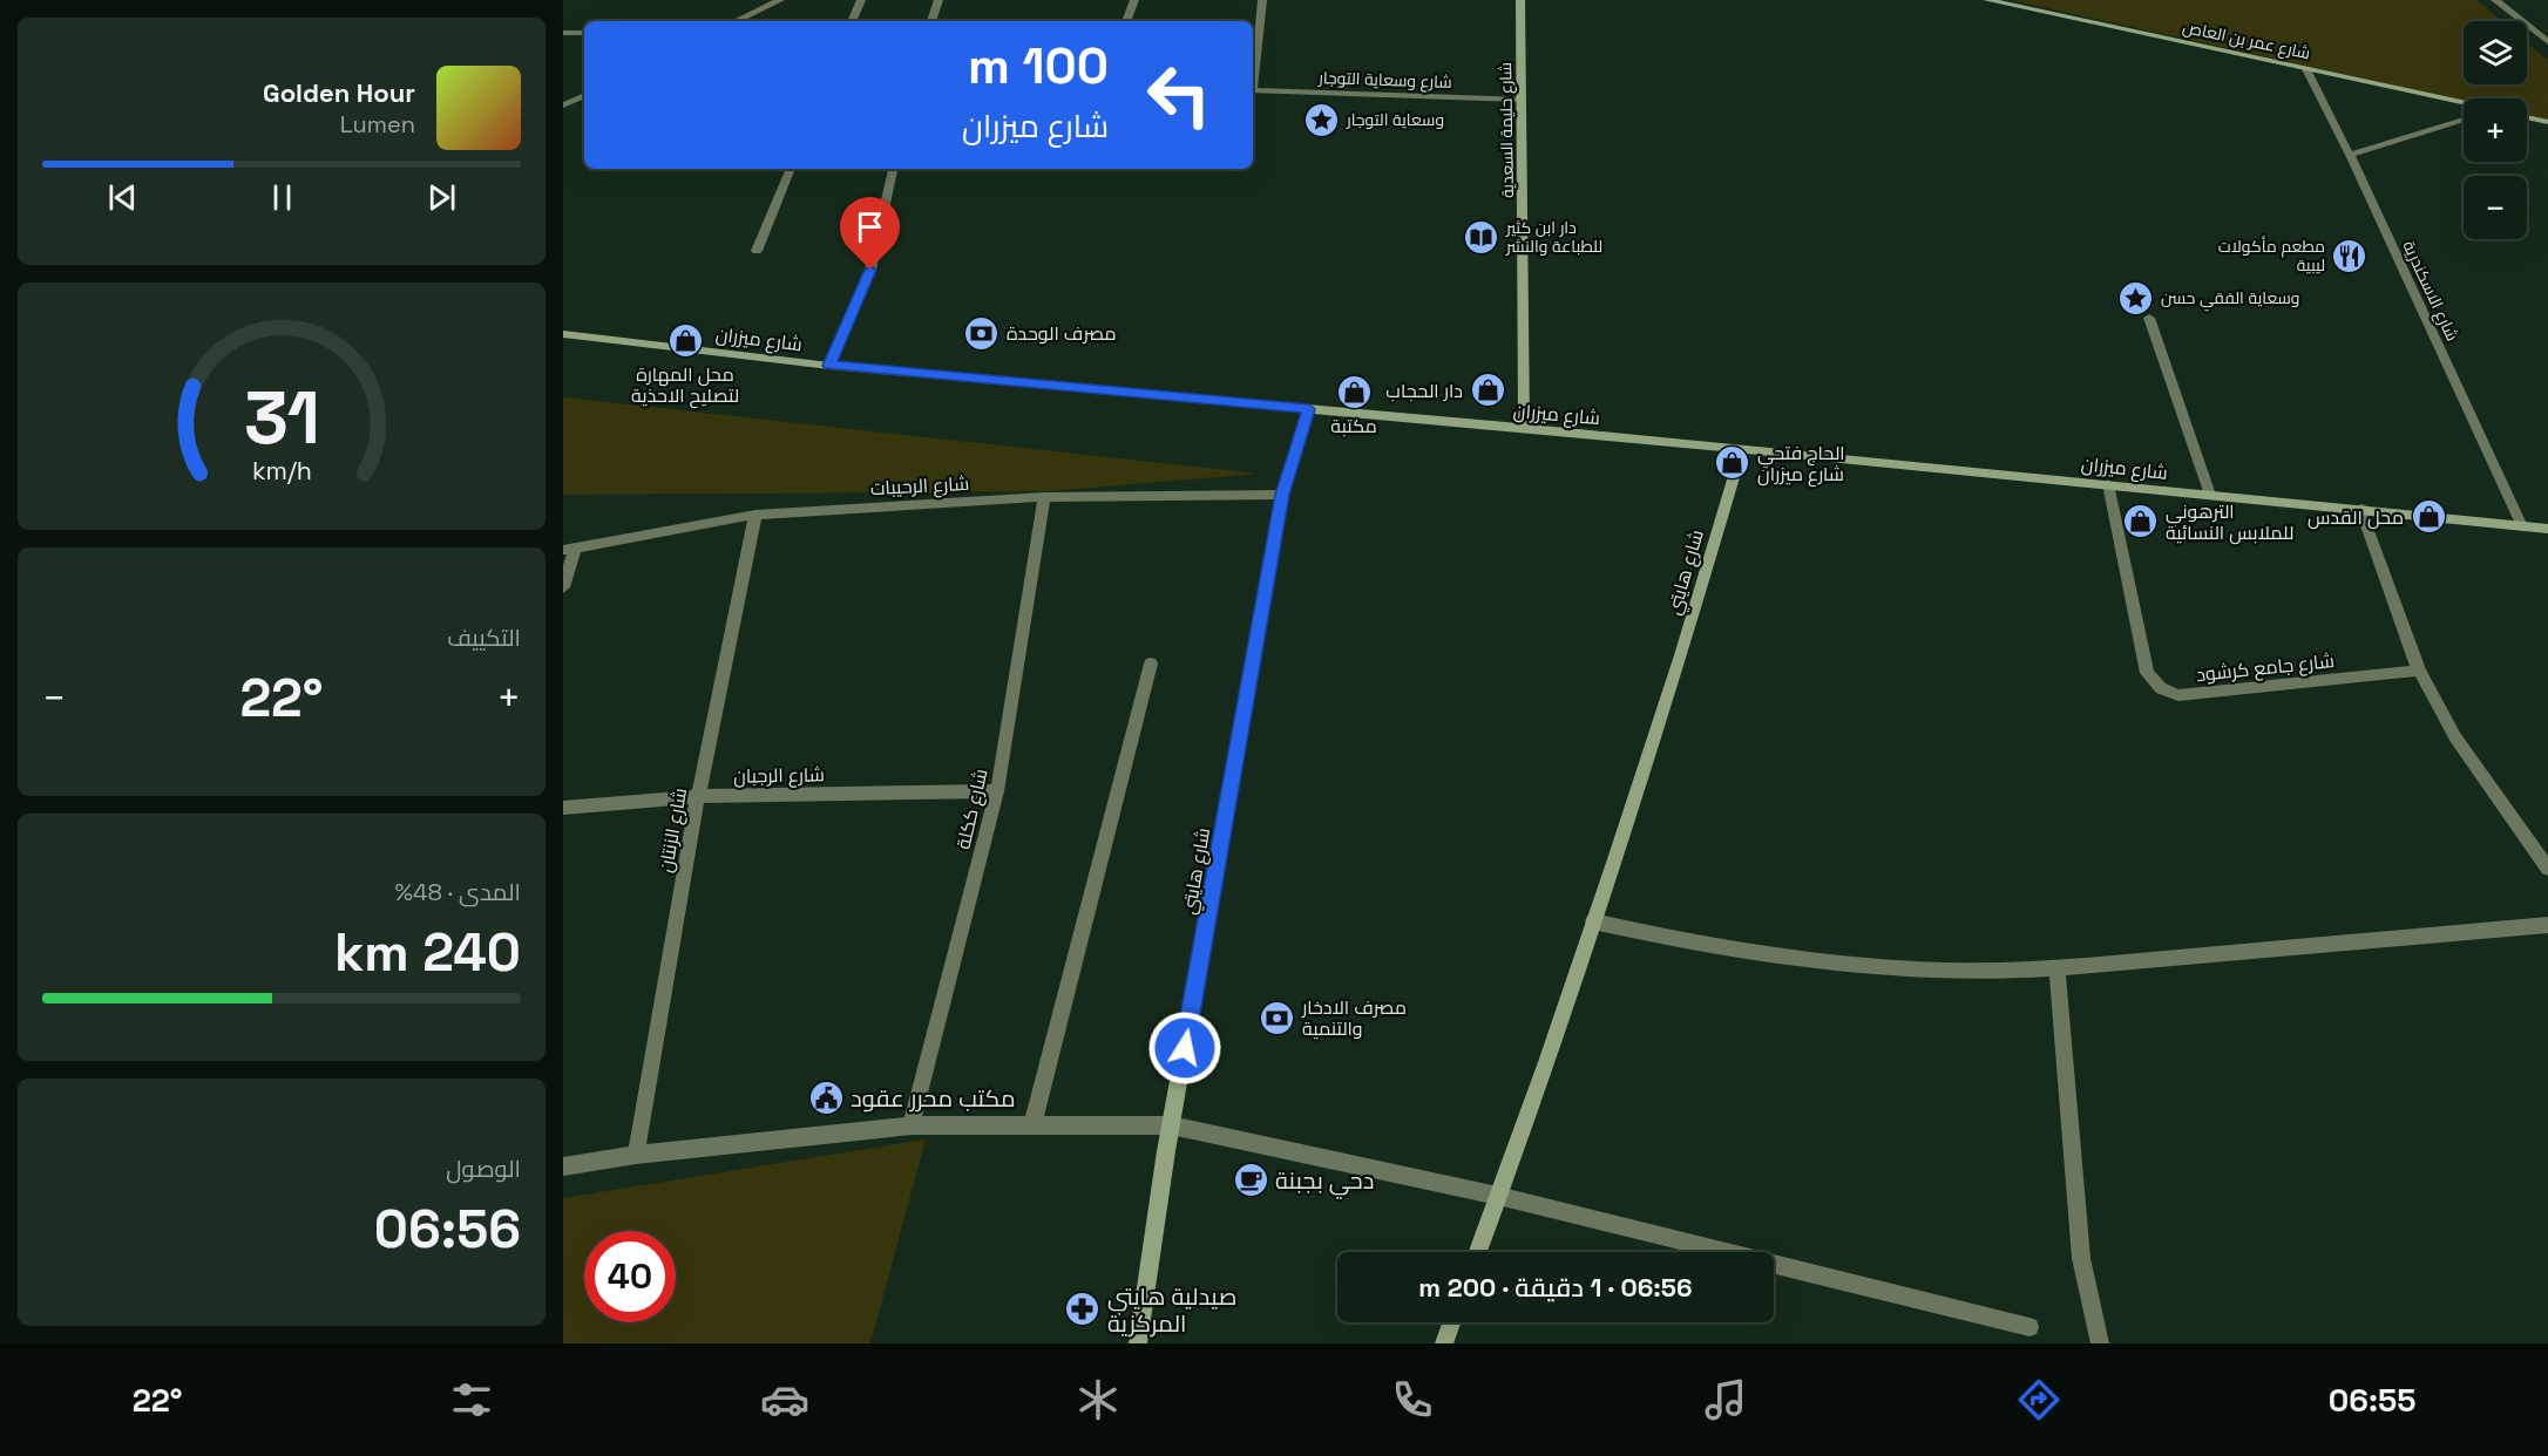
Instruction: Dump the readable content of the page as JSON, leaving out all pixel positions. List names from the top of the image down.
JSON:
{
  "streets": {
    "street": [
      "شارع عمر بن العاص",
      "شارع وسعاية التوجار",
      "شارع حليمة السعدية",
      "شارع الاسكندرية",
      "شارع ميزران",
      "شارع الرحيبات",
      "شارع هايتي",
      "شارع جامع كرشود",
      "شارع الرجبان",
      "شارع ككلة",
      "شارع الزنتان"
    ]
  },
  "crossings": [
    ["شارع عمر بن العاص", "شارع الاسكندرية"],
    ["شارع وسعاية التوجار", "شارع حليمة السعدية"],
    ["شارع حليمة السعدية", "شارع ميزران"],
    ["شارع الاسكندرية", "شارع ميزران"],
    ["شارع ميزران", "شارع هايتي"],
    ["شارع ميزران", "شارع جامع كرشود"],
    ["شارع الرحيبات", "شارع هايتي"],
    ["شارع الرحيبات", "شارع ككلة"],
    ["شارع الرحيبات", "شارع الزنتان"],
    ["شارع الرجبان", "شارع ككلة"],
    ["شارع الرجبان", "شارع الزنتان"]
  ],
  "places": {
    "place": ["وسعاية التوجار", "وسعاية الفقي حسن"],
    "library": ["دار ابن كثير للطباعة والنشر"],
    "restaurant": ["مطعم مأكولات ليبية"],
    "bank": ["مصرف الوحدة", "مصرف الادخار والتنمية"],
    "shop": [
      "محل المهارة لتصليح الاحذية",
      "دار الحجاب",
      "مكتبة",
      "الحاج فتحي شارع ميزران",
      "محل القدس",
      "الترهوني للملابس النسائية"
    ],
    "public building": ["مكتب محرر عقود"],
    "cafe": ["دحي بجبنة"],
    "pharmacy": ["صيدلية هايتي المركزية"]
  },
  "page": {
    "map_buttons": ["+", "−"],
    "turn": ["100 m", "شارع ميزران"],
    "song": ["Golden Hour", "Lumen"],
    "tile": [
      "التكييف",
      ["المدى · 48%", "240 km"],
      ["الوصول", "06:56"]
    ],
    "heat": ["−", "22°", "+"],
    "limit": "40",
    "trip": "06:56 · 1 دقيقة · 200 m",
    "tabs": ["06:55", "22°"],
    "gauge": ["31", "km/h"]
  }
}
